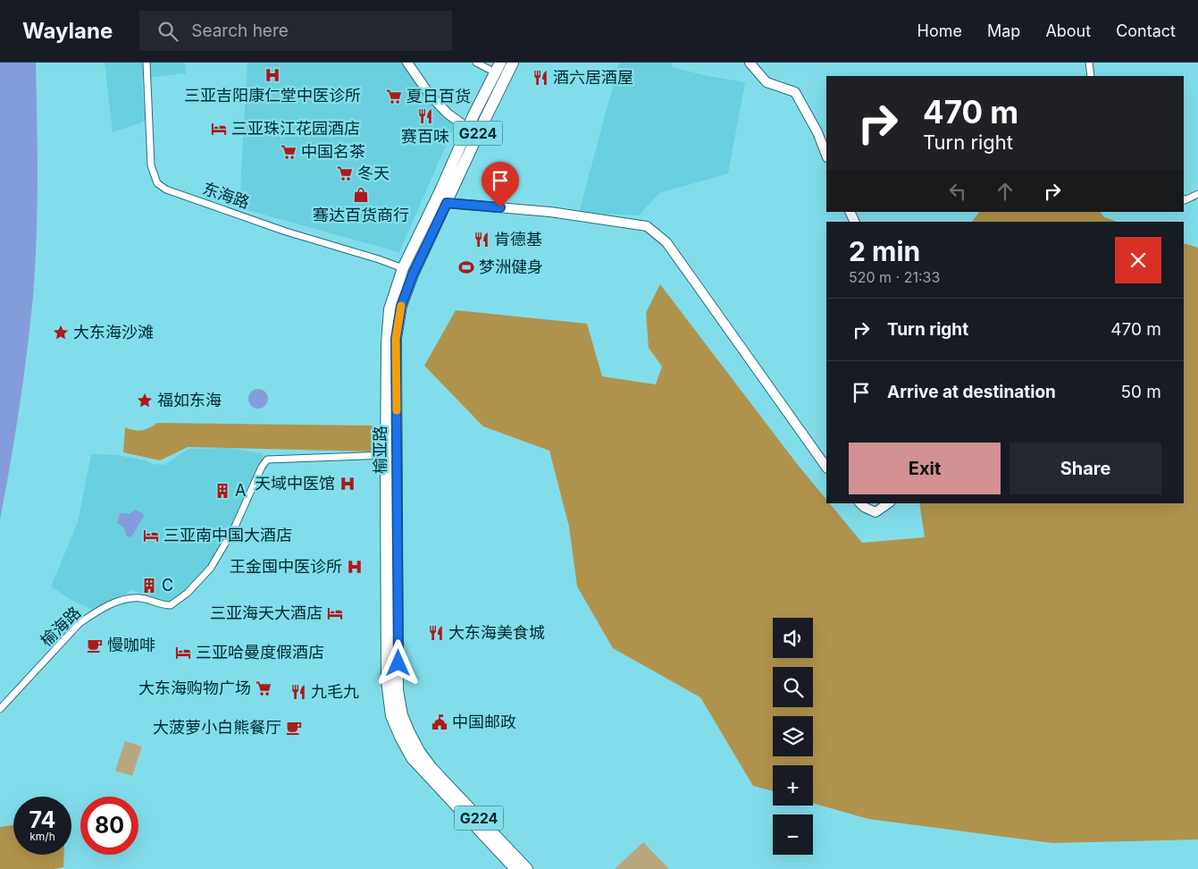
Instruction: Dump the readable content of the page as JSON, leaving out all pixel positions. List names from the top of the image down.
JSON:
{
  "streets": {
    "highway": ["G224", "榆亚路"],
    "street": ["东海路", "榆海路"]
  },
  "crossings": [
    ["东海路", "榆亚路"],
    ["榆亚路", "榆海路"]
  ],
  "places": {
    "hospital": ["三亚吉阳康仁堂中医诊所", "天域中医馆", "王金囤中医诊所"],
    "restaurant": [
      "酒六居酒屋",
      "赛百味",
      "肯德基",
      "大东海美食城",
      "九毛九"
    ],
    "supermarket": [
      "夏日百货",
      "中国名茶",
      "冬天",
      "大东海购物广场"
    ],
    "hotel": [
      "三亚珠江花园酒店",
      "三亚南中国大酒店",
      "三亚海天大酒店",
      "三亚哈曼度假酒店"
    ],
    "shop": ["骞达百货商行"],
    "sports": ["梦洲健身"],
    "place": ["大东海沙滩", "福如东海"],
    "building": ["A", "C"],
    "cafe": ["慢咖啡", "大菠萝小白熊餐厅"],
    "public building": ["中国邮政"]
  },
  "page": {
    "header": "Waylane",
    "search": "Search here",
    "nav": [
      "Home",
      "Map",
      "About",
      "Contact"
    ],
    "turn": ["470 m", "Turn right"],
    "heading": ["2 min", "520 m · 21:33"],
    "list": [
      {
        "name": "Turn right",
        "value": "470 m"
      },
      {
        "name": "Arrive at destination",
        "value": "50 m"
      }
    ],
    "buttons": ["Exit", "Share"],
    "map_buttons": ["+", "−"],
    "speed": "74 km/h",
    "limit": "80"
  }
}
